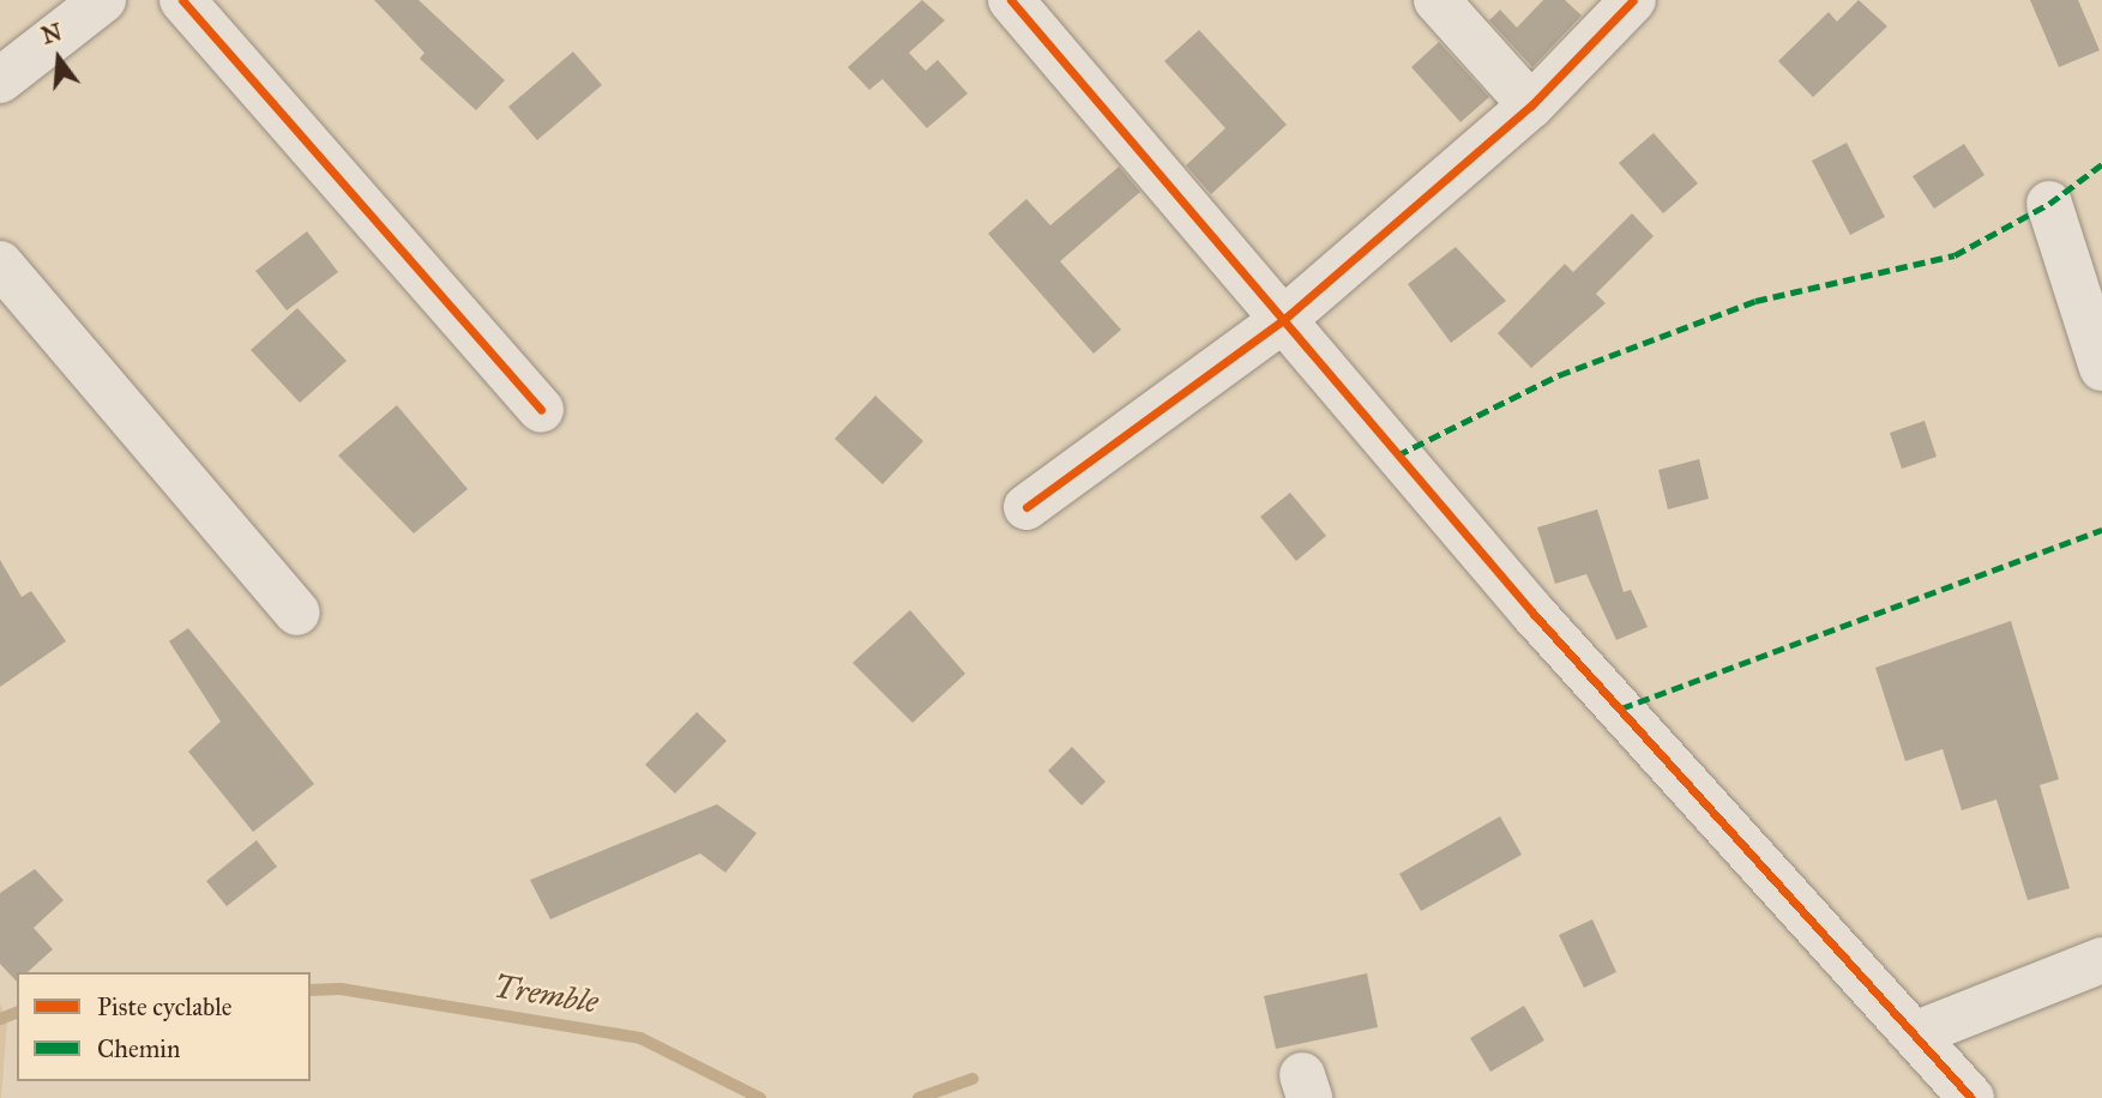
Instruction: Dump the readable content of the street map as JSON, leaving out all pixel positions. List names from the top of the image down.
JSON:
{
  "water": ["Tremble"],
  "legend": ["Piste cyclable", "Chemin"],
  "north": "top"
}
